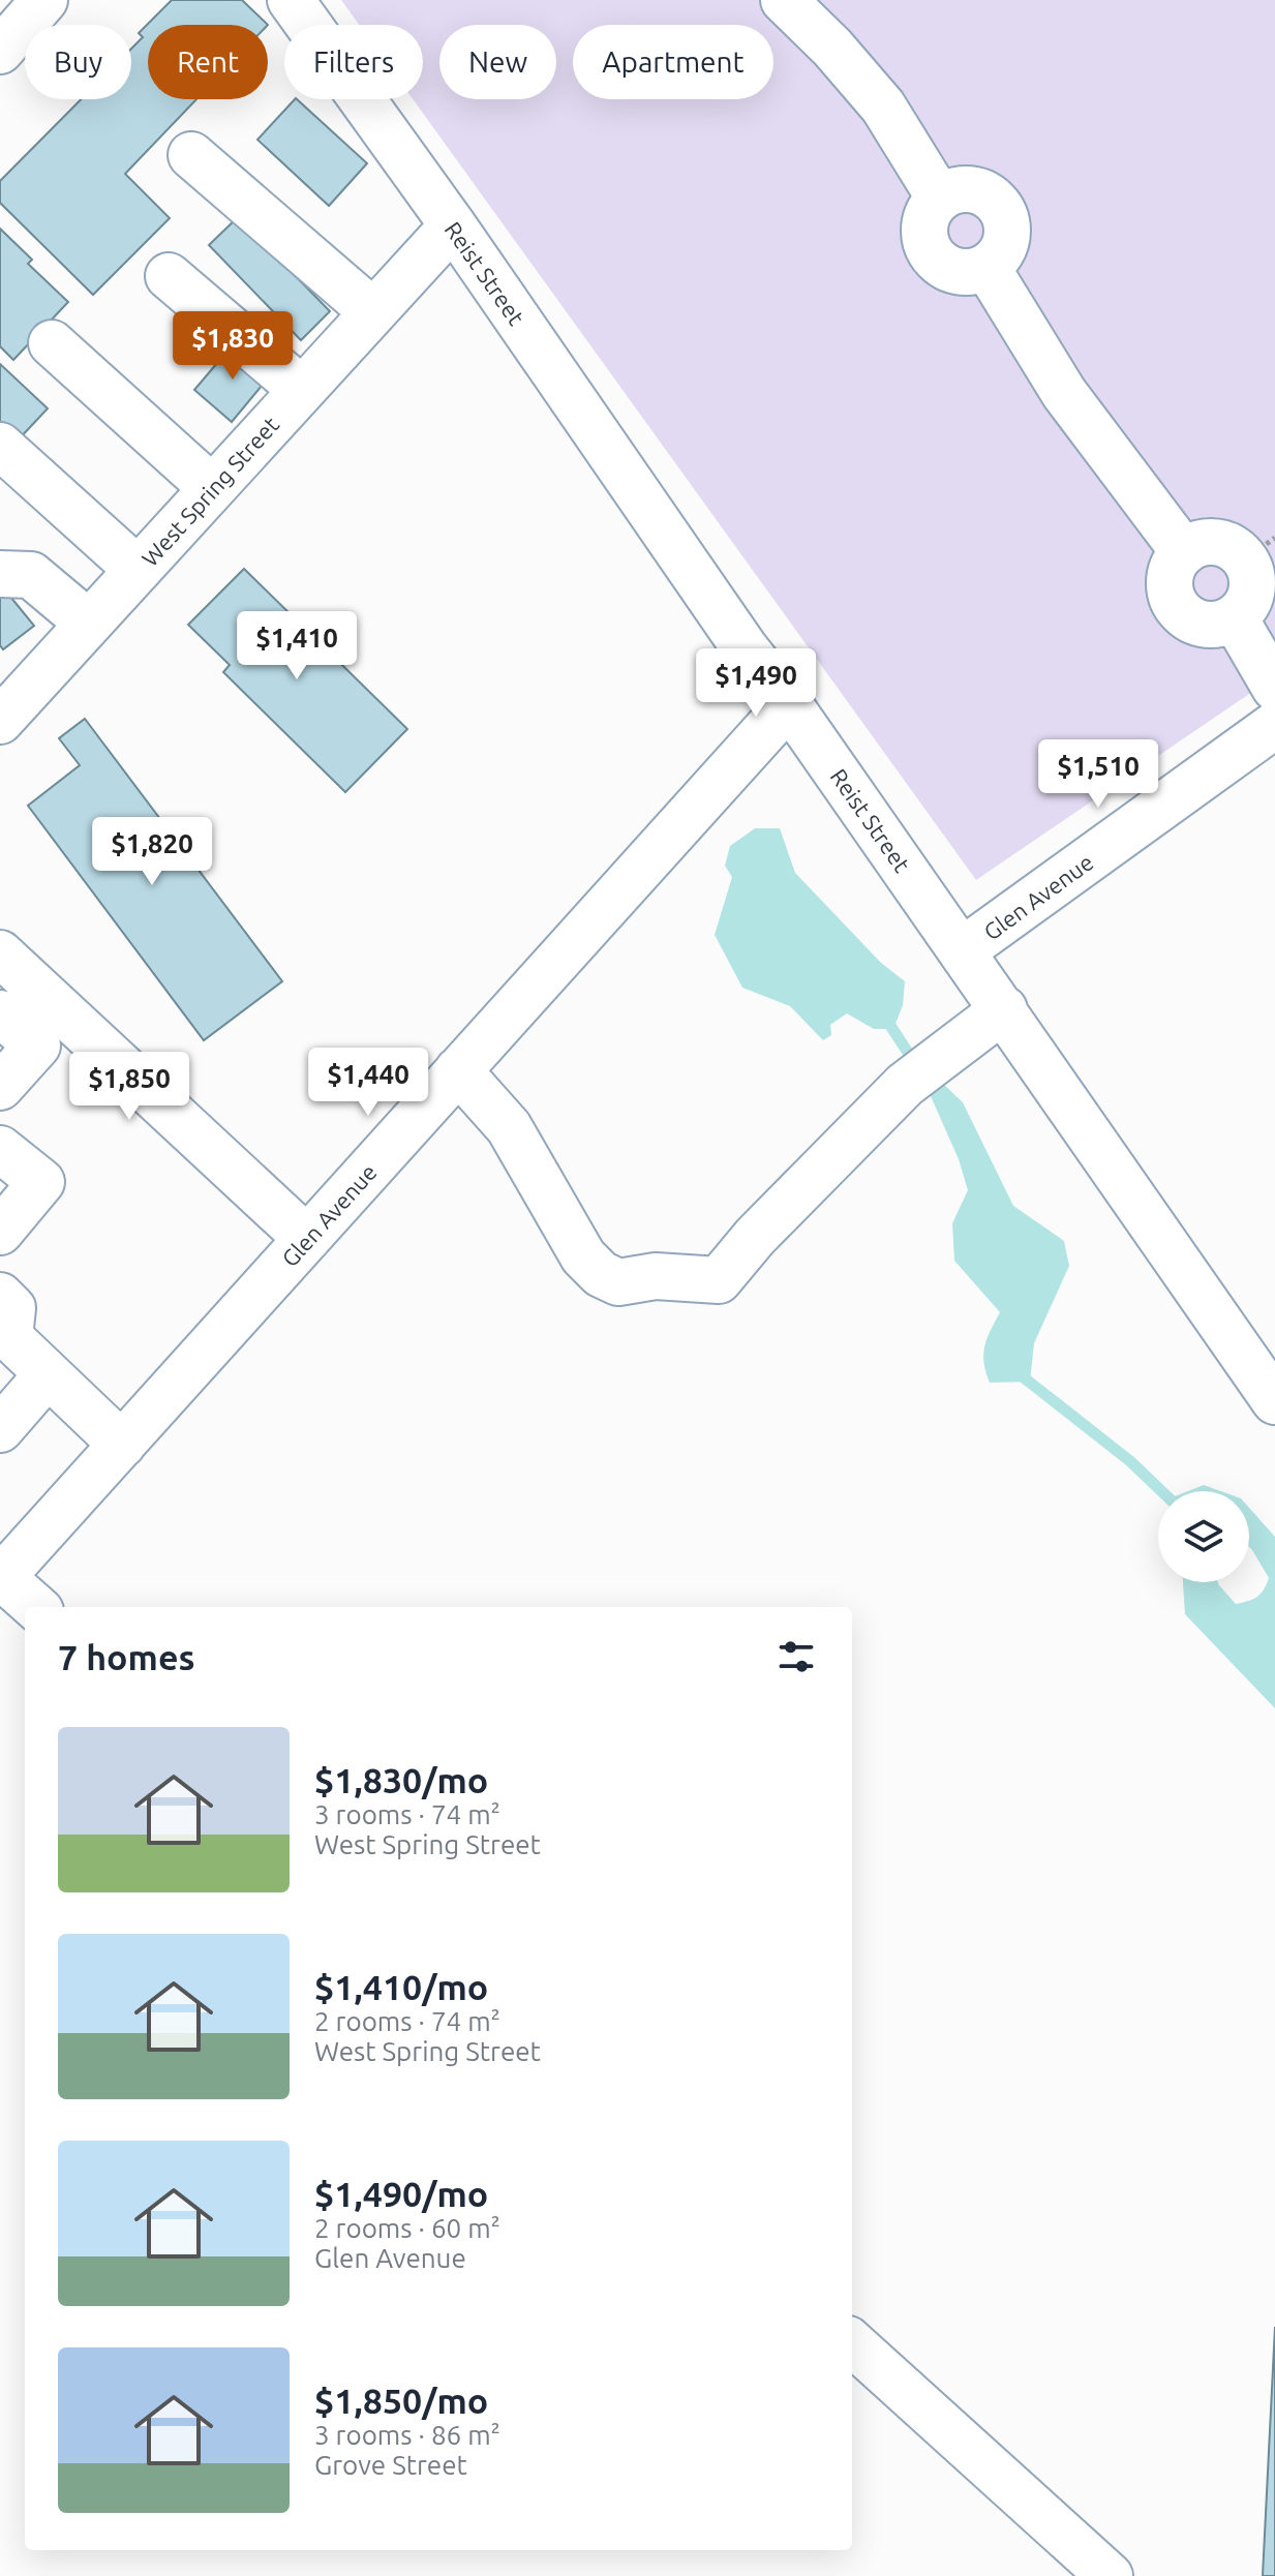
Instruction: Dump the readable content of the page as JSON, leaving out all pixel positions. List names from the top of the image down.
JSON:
{
  "streets": {
    "street": ["Reist Street", "West Spring Street", "Glen Avenue"]
  },
  "crossings": [
    ["Reist Street", "West Spring Street"],
    ["Reist Street", "Glen Avenue"]
  ],
  "page": {
    "chip": [
      "Buy",
      "Rent",
      "Filters",
      "New",
      "Apartment"
    ],
    "price": [
      "$1,830",
      "$1,410",
      "$1,490",
      "$1,510",
      "$1,820",
      "$1,440",
      "$1,850"
    ],
    "heading": "7 homes",
    "list": [
      {
        "name": "$1,830/mo",
        "note": "3 rooms · 74 m² · West Spring Street"
      },
      {
        "name": "$1,410/mo",
        "note": "2 rooms · 74 m² · West Spring Street"
      },
      {
        "name": "$1,490/mo",
        "note": "2 rooms · 60 m² · Glen Avenue"
      },
      {
        "name": "$1,850/mo",
        "note": "3 rooms · 86 m² · Grove Street"
      }
    ]
  }
}
